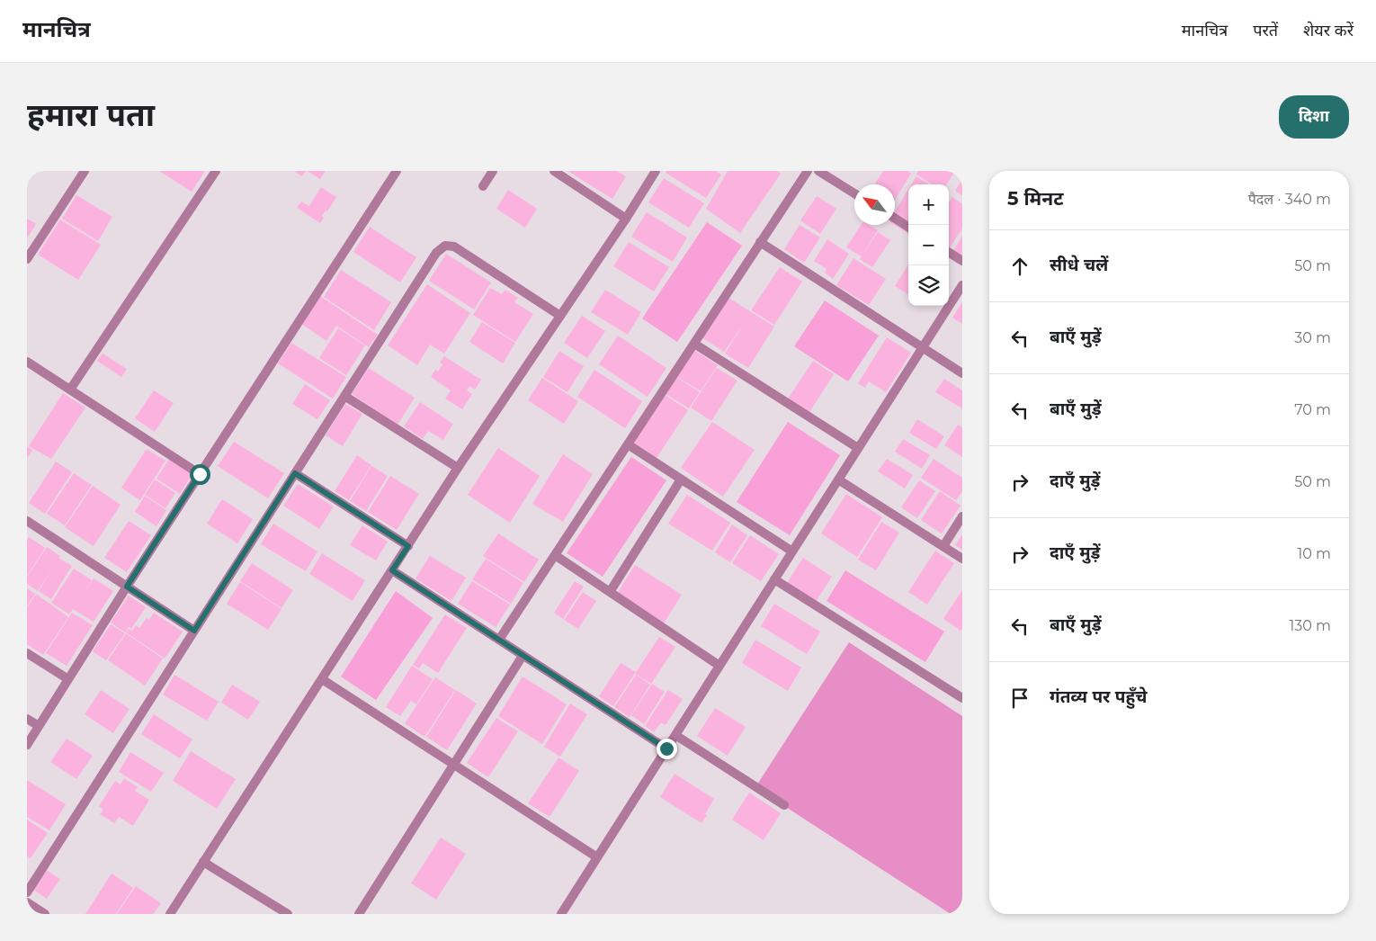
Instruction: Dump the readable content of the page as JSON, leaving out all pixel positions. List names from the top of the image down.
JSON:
{
  "north": "top left",
  "page": {
    "header": "मानचित्र",
    "nav": ["मानचित्र", "परतें", "शेयर करें"],
    "title": "हमारा पता",
    "buttons": "दिशा",
    "heading": ["5 मिनट", "पैदल · 340 m"],
    "map_buttons": ["+", "−"],
    "list": [
      ["सीधे चलें", "50 m"],
      ["बाएँ मुड़ें", "30 m"],
      ["बाएँ मुड़ें", "70 m"],
      ["दाएँ मुड़ें", "50 m"],
      ["दाएँ मुड़ें", "10 m"],
      ["बाएँ मुड़ें", "130 m"],
      "गंतव्य पर पहुँचे"
    ]
  }
}
